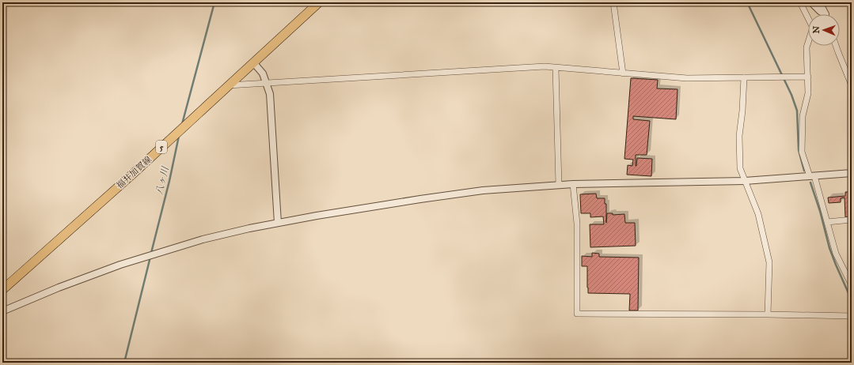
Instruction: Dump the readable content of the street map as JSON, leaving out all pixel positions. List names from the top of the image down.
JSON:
{
  "streets": {
    "main road": ["5", "福井加賀線"]
  },
  "water": ["八ヶ川"],
  "north": "left"
}
